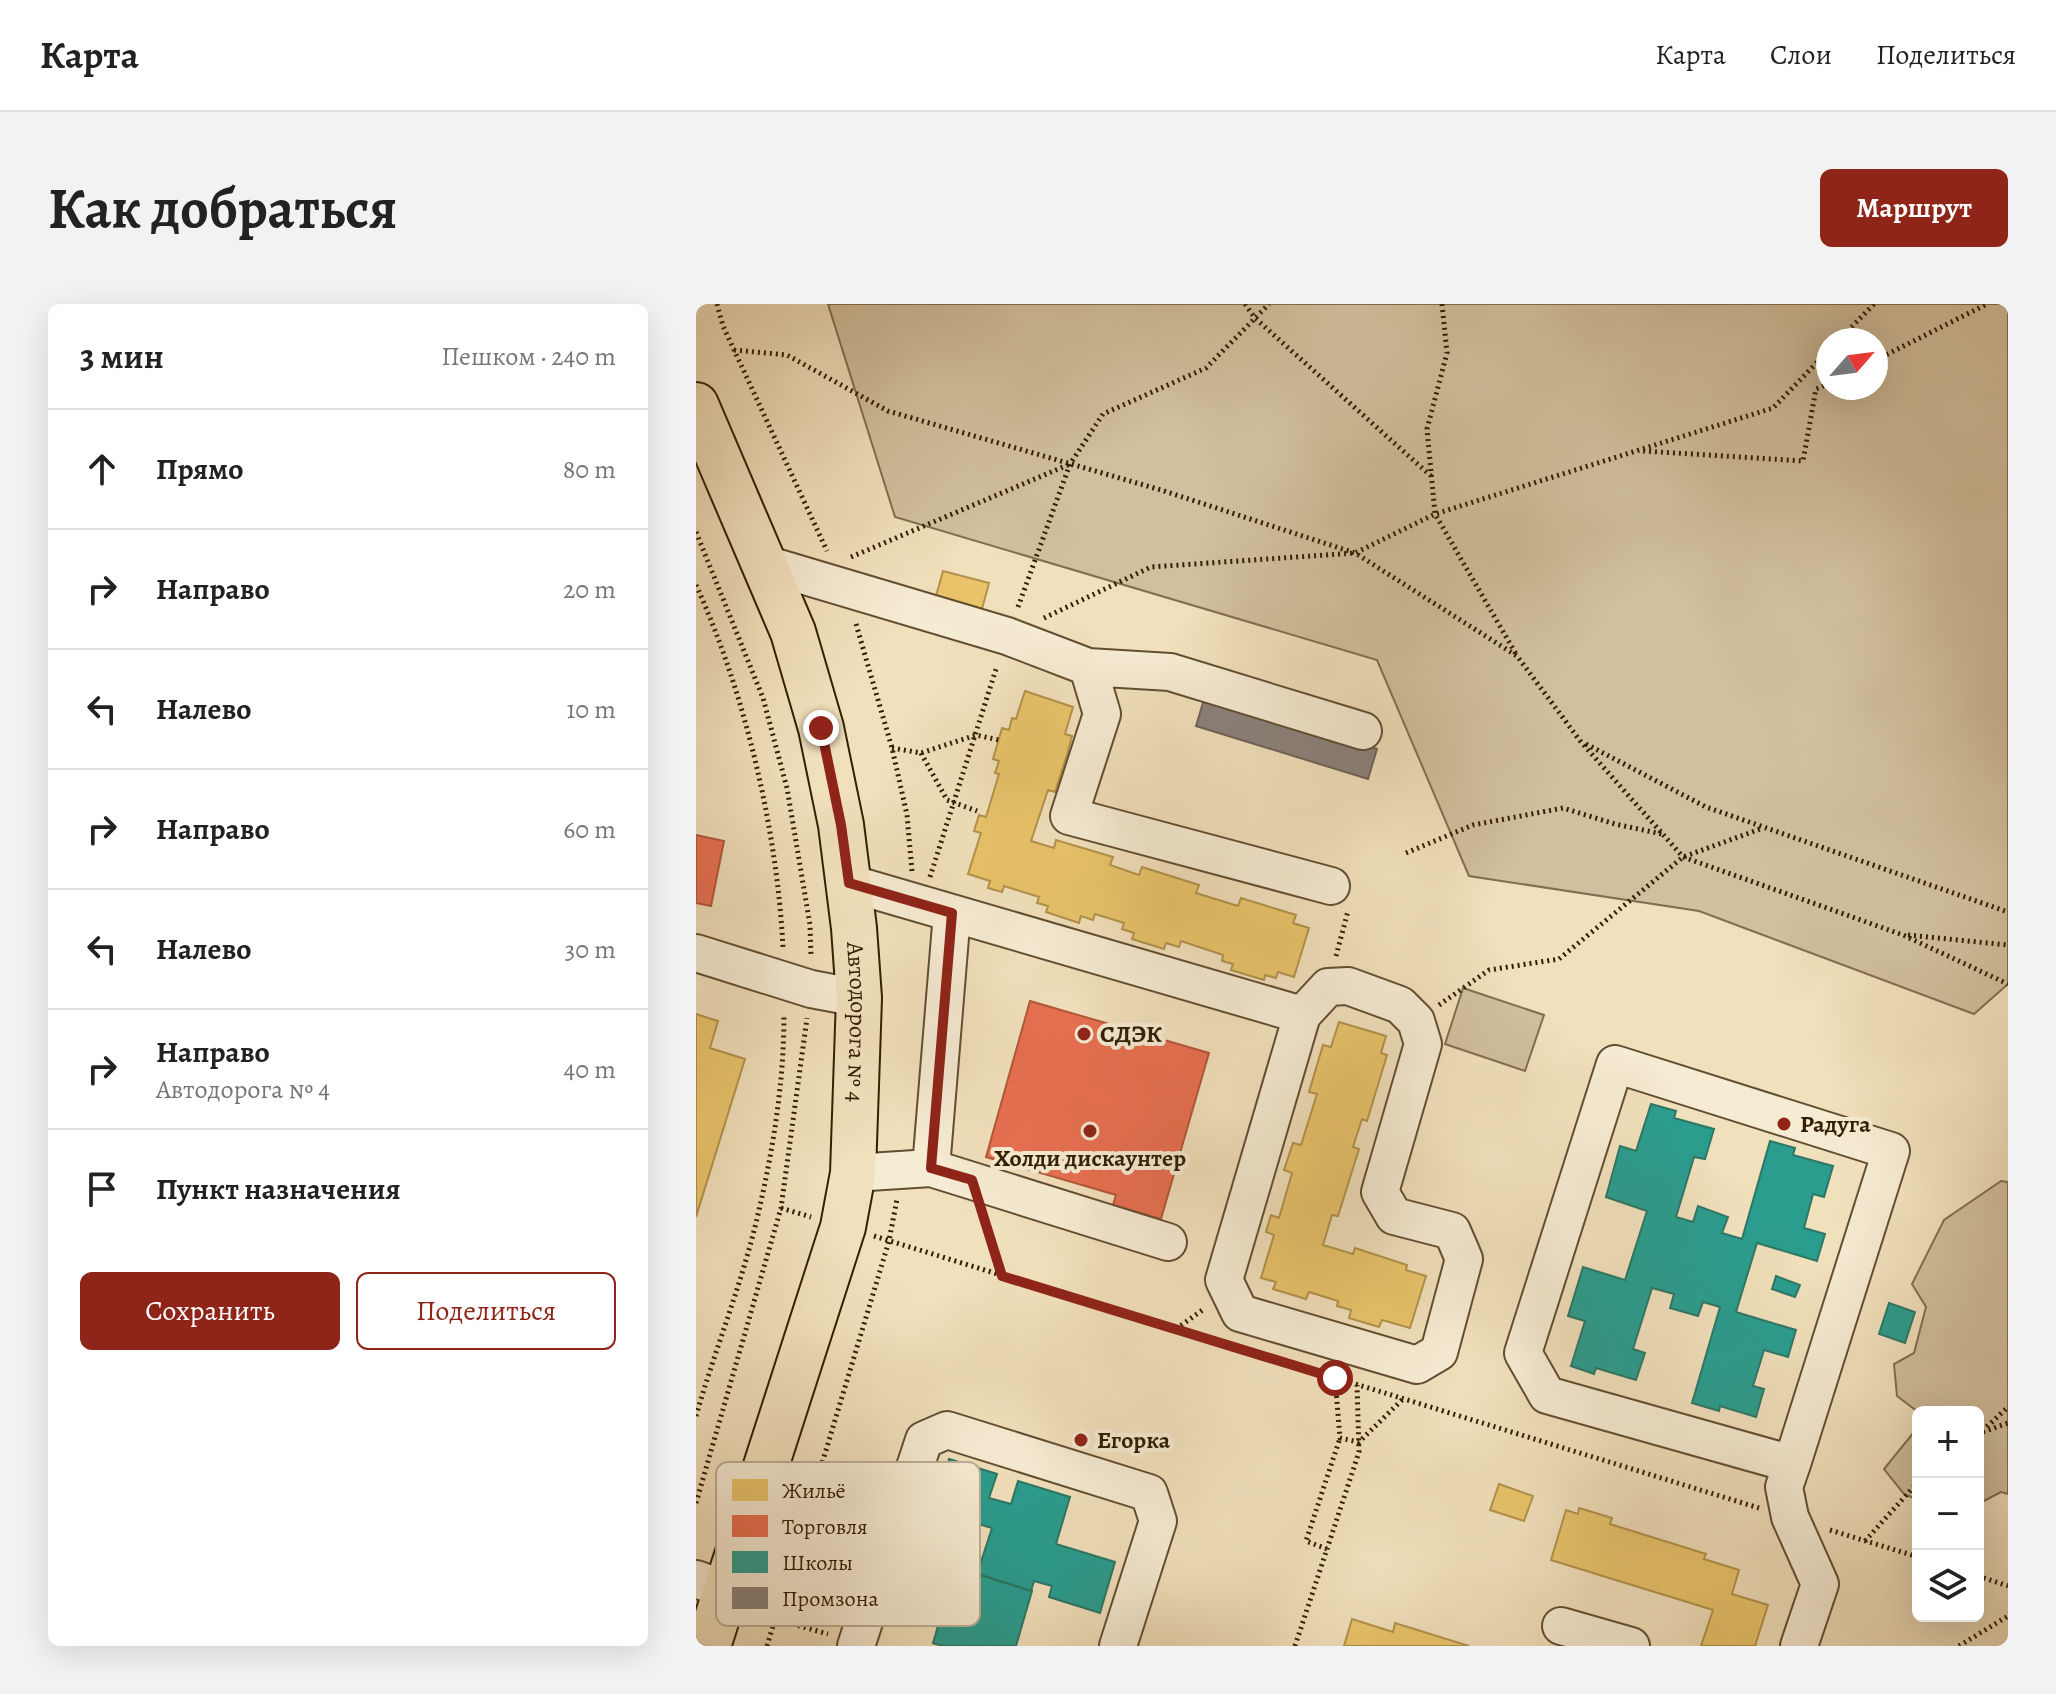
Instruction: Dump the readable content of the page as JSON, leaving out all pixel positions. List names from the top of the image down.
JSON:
{
  "streets": {
    "main road": ["Автодорога № 4"]
  },
  "places": [
    "СДЭК",
    "Радуга",
    "Холди дискаунтер",
    "Егорка"
  ],
  "legend": [
    "Жильё",
    "Торговля",
    "Школы",
    "Промзона"
  ],
  "north": "top right",
  "page": {
    "header": "Карта",
    "nav": ["Карта", "Слои", "Поделиться"],
    "buttons": [
      "Маршрут",
      ["Сохранить", "Поделиться"]
    ],
    "title": "Как добраться",
    "heading": ["3 мин", "Пешком · 240 m"],
    "list": [
      ["Прямо", "80 m"],
      ["Направо", "20 m"],
      ["Налево", "10 m"],
      ["Направо", "60 m"],
      ["Налево", "30 m"],
      ["Направо", "Автодорога № 4", "40 m"],
      "Пункт назначения"
    ],
    "map_buttons": ["+", "−"]
  }
}
